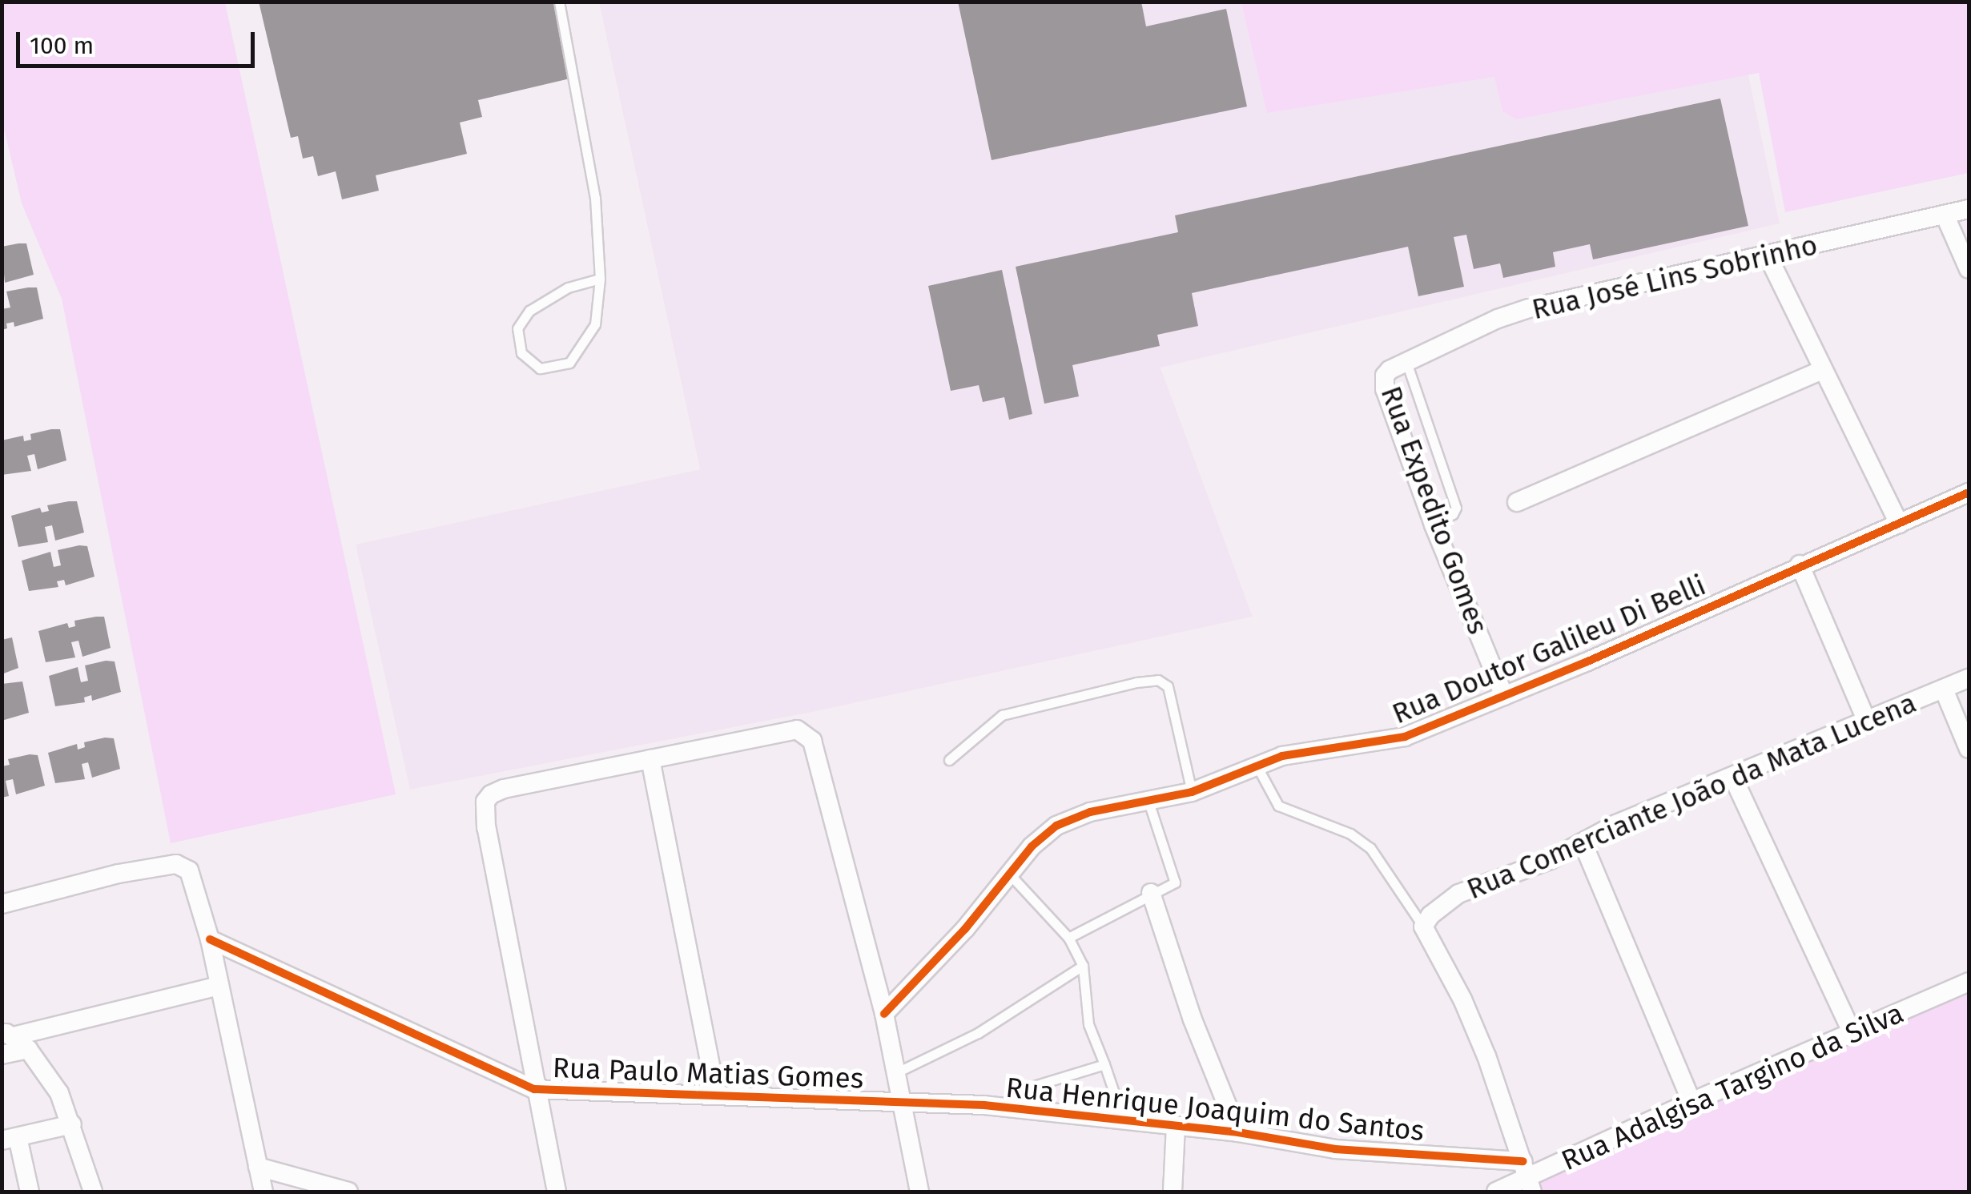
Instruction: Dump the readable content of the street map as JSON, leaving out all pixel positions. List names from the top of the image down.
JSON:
{
  "streets": {
    "street": [
      "Rua José Lins Sobrinho",
      "Rua Expedito Gomes",
      "Rua Doutor Galileu Di Belli",
      "Rua Comerciante João da Mata Lucena",
      "Rua Paulo Matias Gomes",
      "Rua Adalgisa Targino da Silva",
      "Rua Henrique Joaquim do Santos"
    ]
  },
  "crossings": [
    ["Rua José Lins Sobrinho", "Rua Expedito Gomes"],
    ["Rua Expedito Gomes", "Rua Doutor Galileu Di Belli"],
    ["Rua Paulo Matias Gomes", "Rua Henrique Joaquim do Santos"],
    ["Rua Adalgisa Targino da Silva", "Rua Henrique Joaquim do Santos"]
  ],
  "scale_bar": "100 m"
}
